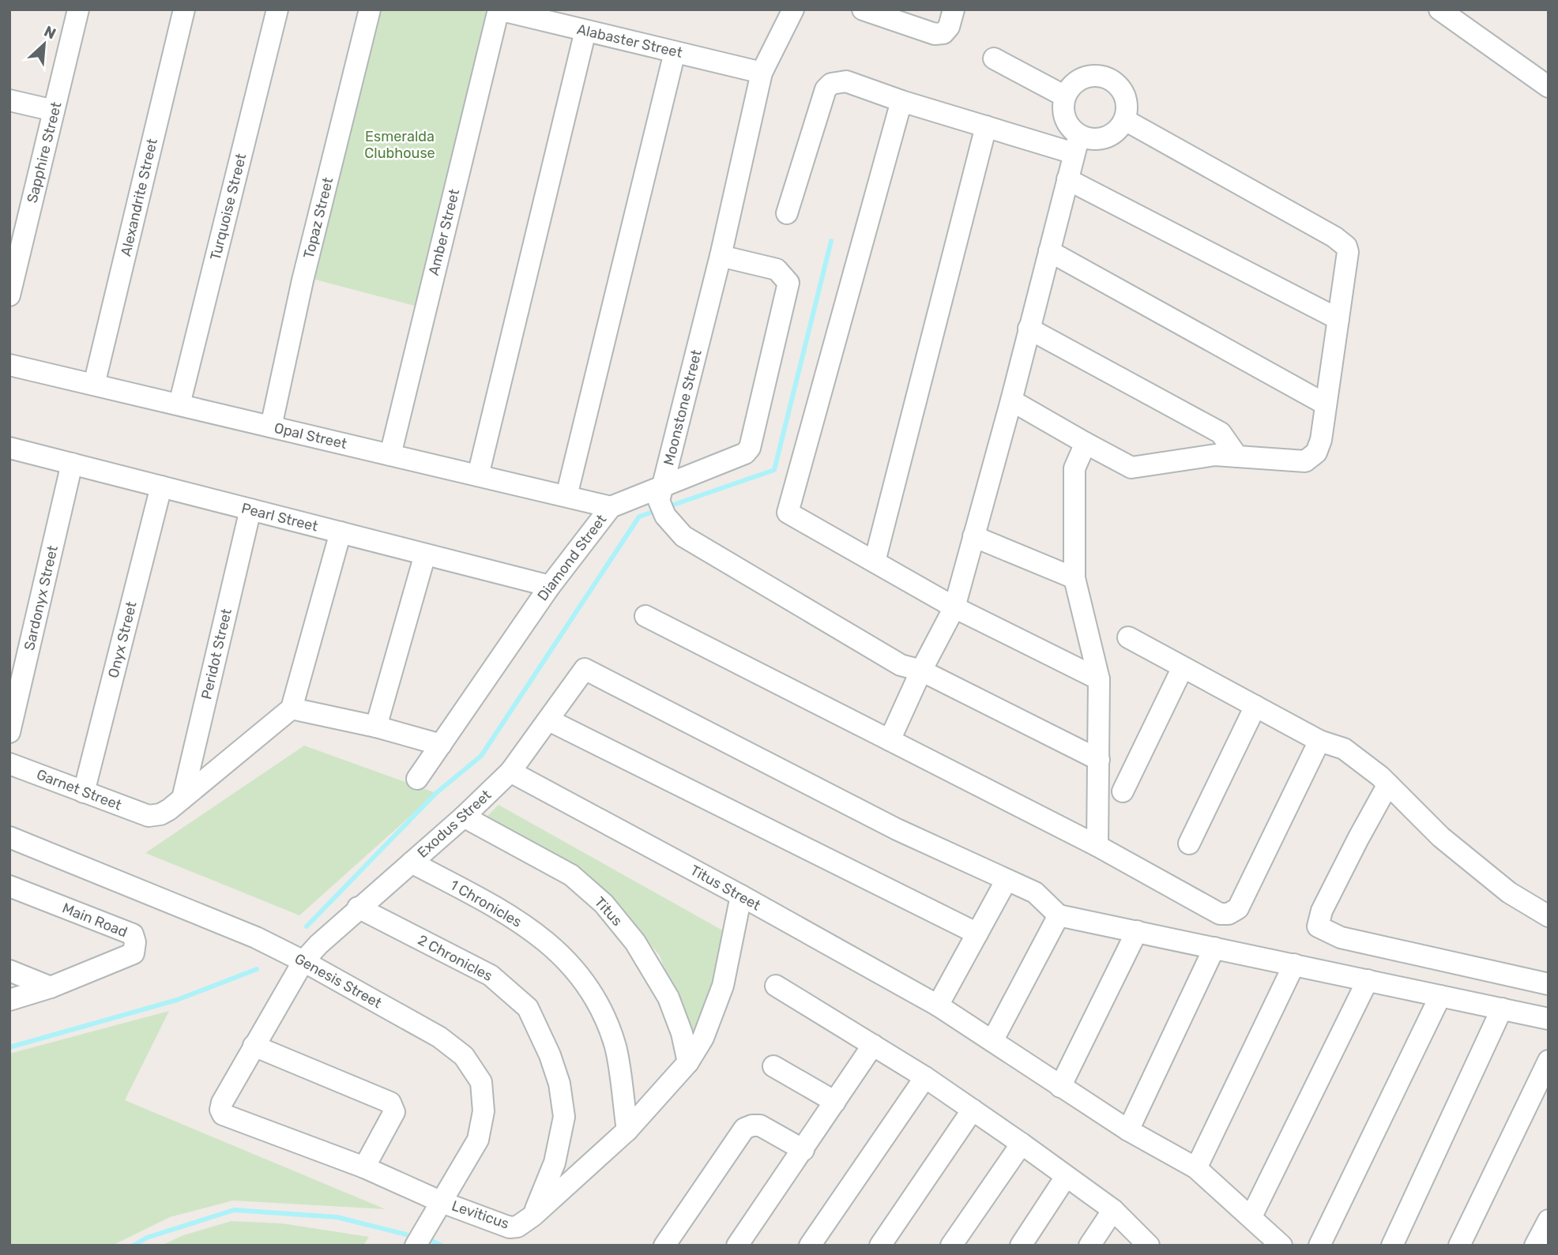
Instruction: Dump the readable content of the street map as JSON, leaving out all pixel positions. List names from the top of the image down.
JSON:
{
  "streets": {
    "street": [
      "Alabaster Street",
      "Sapphire Street",
      "Alexandrite Street",
      "Turquoise Street",
      "Topaz Street",
      "Amber Street",
      "Moonstone Street",
      "Opal Street",
      "Pearl Street",
      "Diamond Street",
      "Sardonyx Street",
      "Onyx Street",
      "Peridot Street",
      "Garnet Street",
      "Exodus Street",
      "Titus Street",
      "1 Chronicles",
      "Titus",
      "Main Road",
      "2 Chronicles",
      "Genesis Street",
      "Leviticus"
    ]
  },
  "crossings": [
    ["Alabaster Street", "Amber Street"],
    ["Alabaster Street", "Moonstone Street"],
    ["Alexandrite Street", "Opal Street"],
    ["Turquoise Street", "Opal Street"],
    ["Topaz Street", "Opal Street"],
    ["Amber Street", "Opal Street"],
    ["Moonstone Street", "Diamond Street"],
    ["Opal Street", "Diamond Street"],
    ["Pearl Street", "Diamond Street"],
    ["Pearl Street", "Sardonyx Street"],
    ["Pearl Street", "Onyx Street"],
    ["Pearl Street", "Peridot Street"],
    ["Onyx Street", "Garnet Street"],
    ["Peridot Street", "Garnet Street"],
    ["Exodus Street", "Titus Street"],
    ["Exodus Street", "1 Chronicles"],
    ["Exodus Street", "Titus"],
    ["Exodus Street", "2 Chronicles"],
    ["Exodus Street", "Genesis Street"],
    ["Exodus Street", "Leviticus"],
    ["Titus Street", "Leviticus"],
    ["1 Chronicles", "Leviticus"],
    ["Titus", "Leviticus"],
    ["2 Chronicles", "Leviticus"],
    ["Genesis Street", "Leviticus"]
  ],
  "parks": ["Esmeralda Clubhouse"],
  "north": "top right"
}
